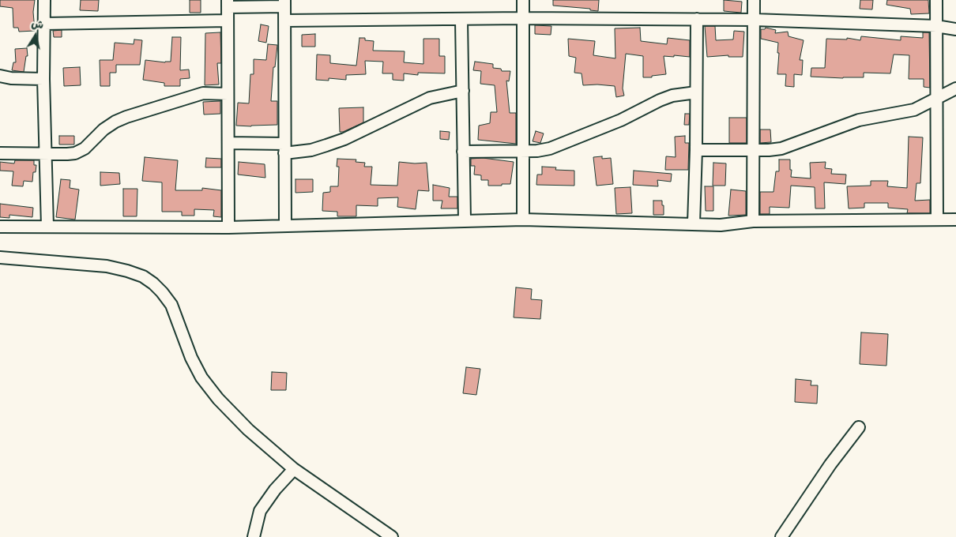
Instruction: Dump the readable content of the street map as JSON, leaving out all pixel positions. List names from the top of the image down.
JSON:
{
  "north": "top"
}
